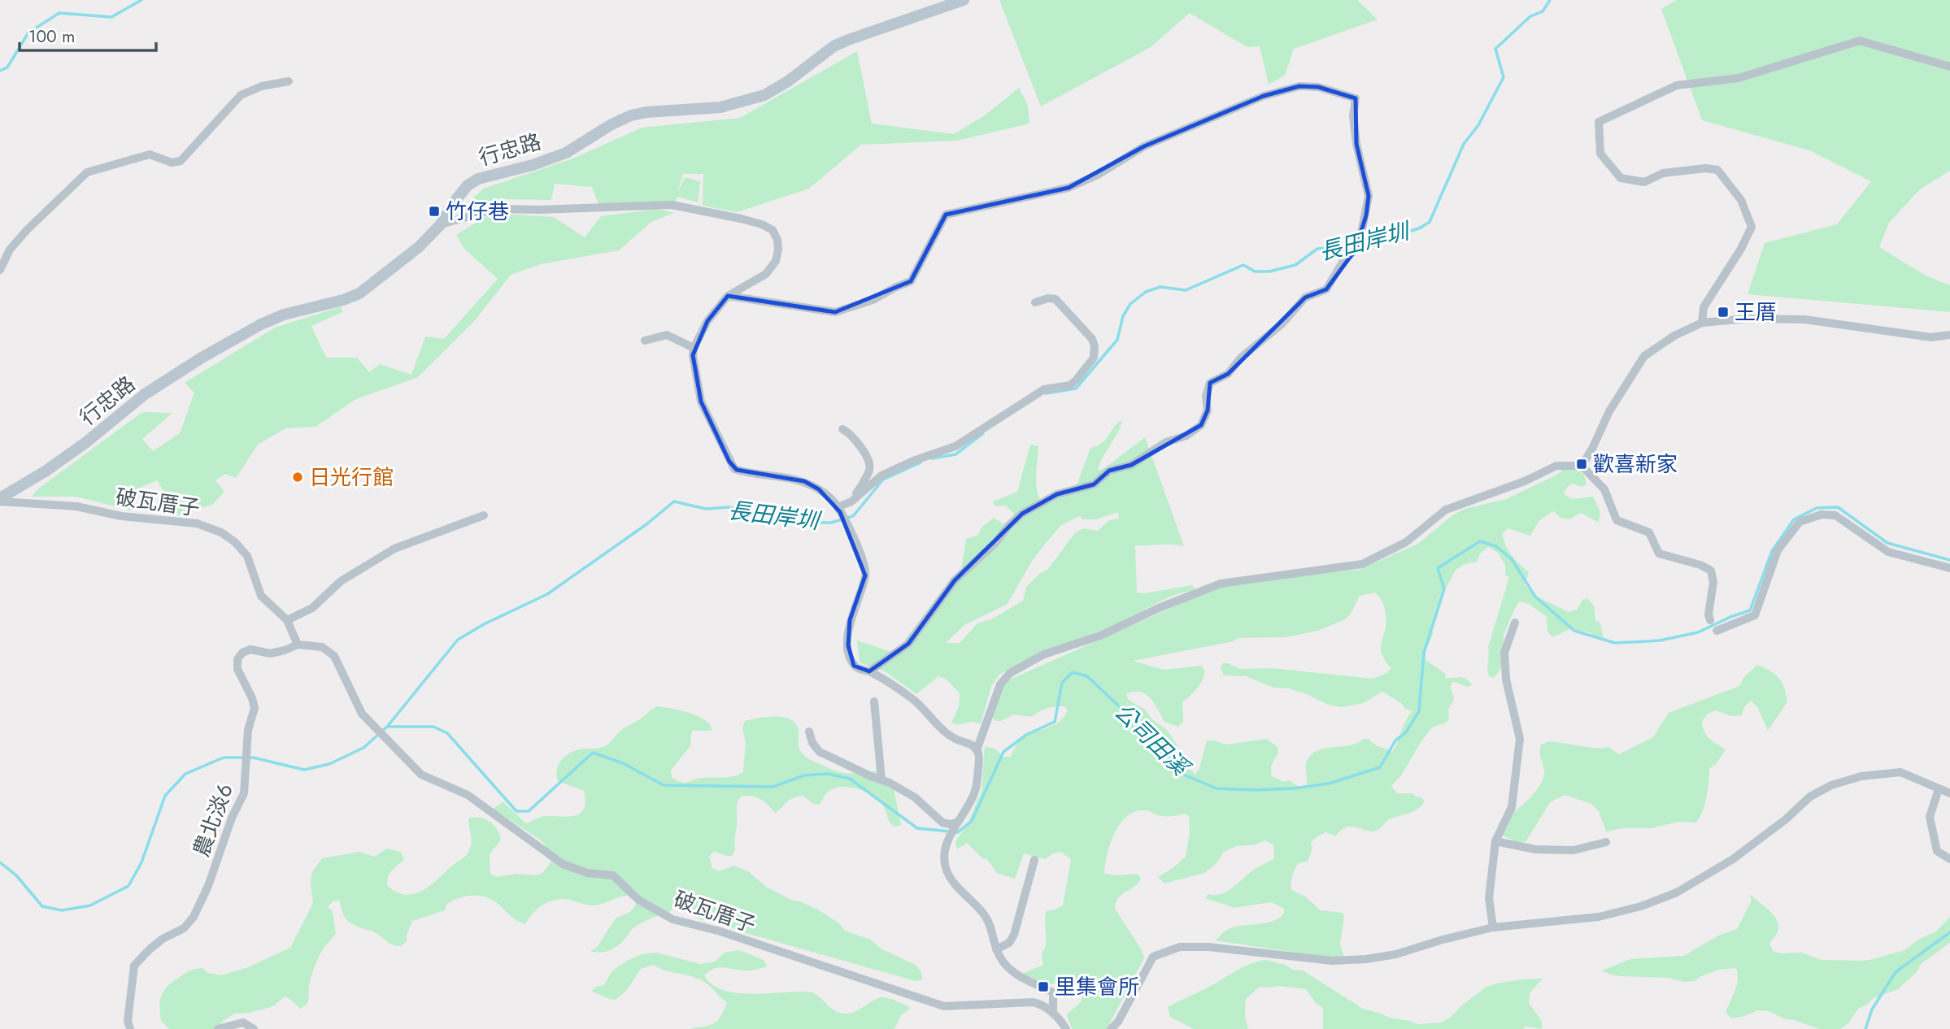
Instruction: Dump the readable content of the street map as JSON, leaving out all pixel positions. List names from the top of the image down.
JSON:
{
  "streets": {
    "street": ["行忠路", "破瓦厝子", "農北淡6"]
  },
  "crossings": [
    ["行忠路", "破瓦厝子"],
    ["破瓦厝子", "農北淡6"]
  ],
  "water": ["長田岸圳", "公司田溪"],
  "places": {
    "transit": [
      "竹仔巷",
      "王厝",
      "歡喜新家",
      "里集會所"
    ],
    "other": ["日光行館"]
  },
  "scale_bar": "100 m"
}
